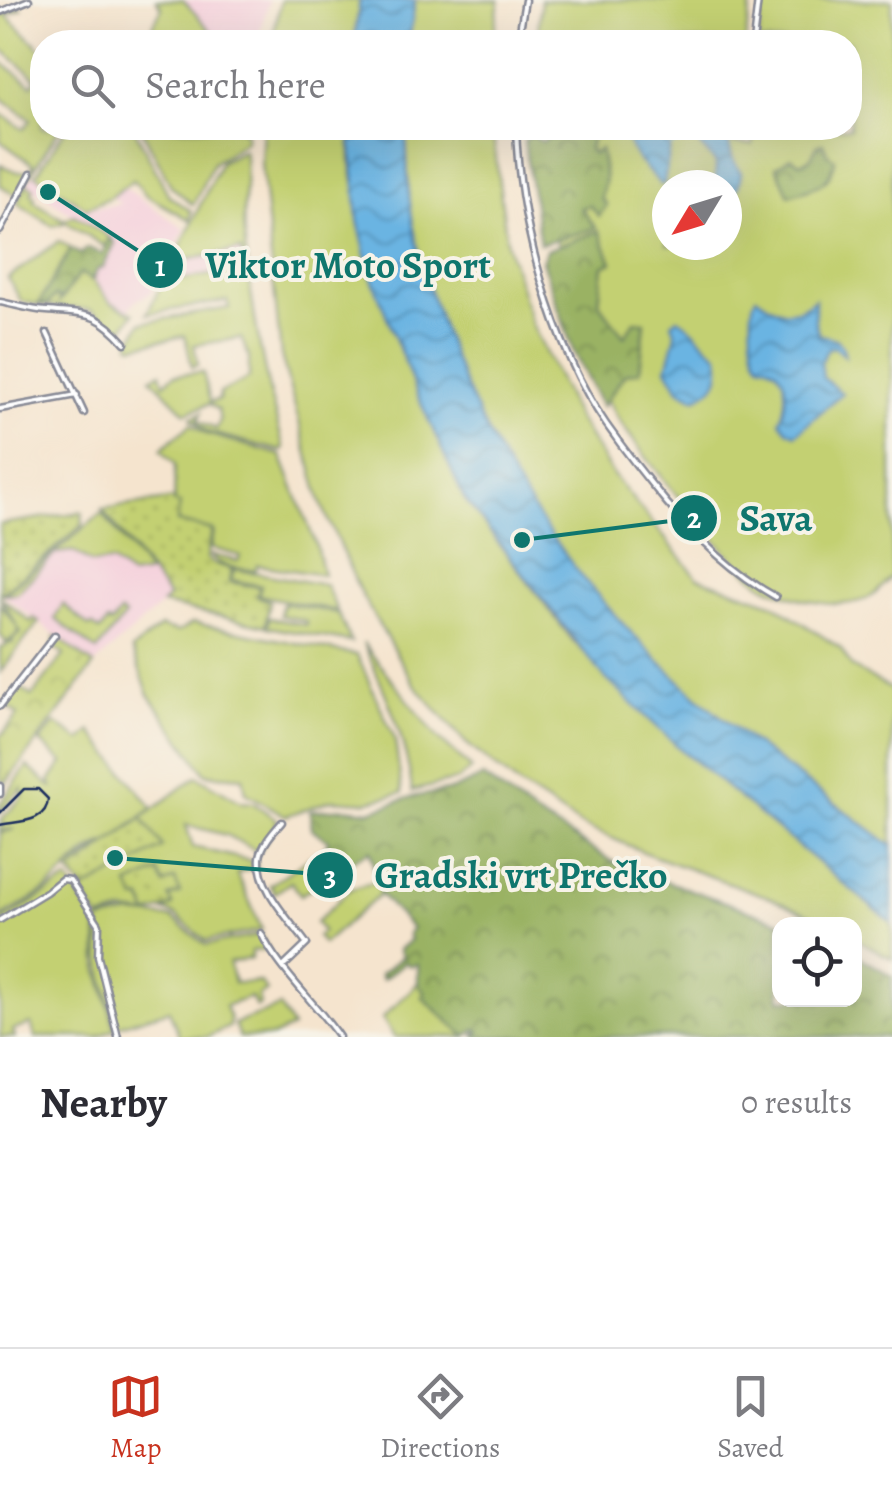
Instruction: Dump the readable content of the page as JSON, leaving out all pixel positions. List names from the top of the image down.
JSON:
{
  "places": ["Viktor Moto Sport", "Sava", "Gradski vrt Prečko"],
  "north": "bottom left",
  "page": {
    "search": "Search here",
    "heading": ["Nearby", "0 results"],
    "nav": ["Map", "Directions", "Saved"]
  }
}
